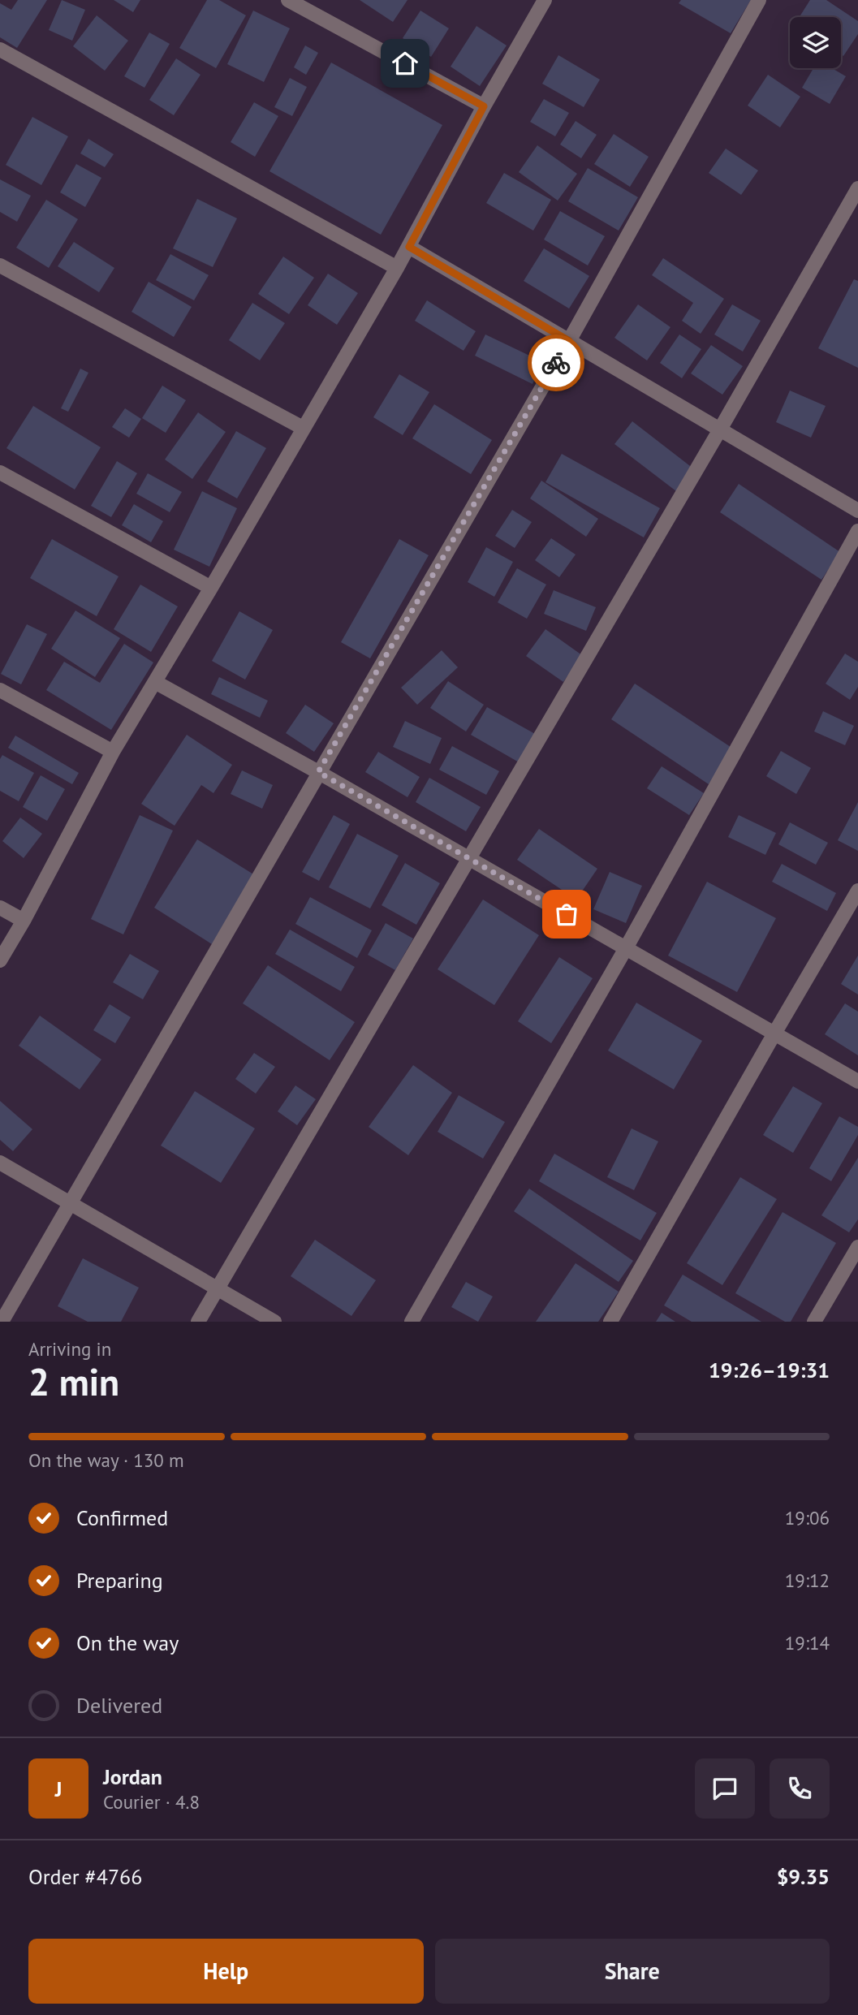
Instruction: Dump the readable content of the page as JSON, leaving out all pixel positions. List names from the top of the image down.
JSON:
{
  "page": {
    "heading": ["2 min", "Arriving in", "19:26–19:31"],
    "panel": [
      "Jordan",
      "Courier · 4.8",
      "Order #4766",
      "$9.35"
    ],
    "bar": "On the way · 130 m",
    "list": [
      ["Confirmed", "19:06"],
      ["Preparing", "19:12"],
      ["On the way", "19:14"],
      "Delivered"
    ],
    "round": "J",
    "buttons": ["Help", "Share"]
  }
}
